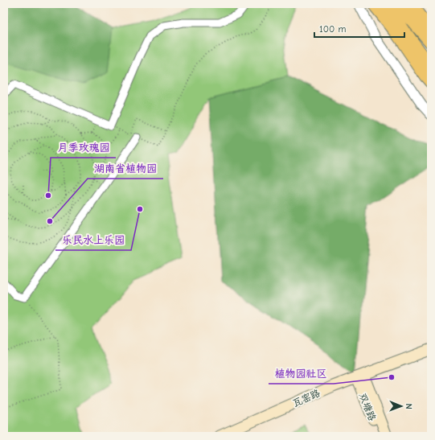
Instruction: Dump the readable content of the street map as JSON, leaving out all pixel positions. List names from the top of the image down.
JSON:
{
  "streets": {
    "main road": ["瓦窑路", "双塘路"]
  },
  "crossings": [
    ["瓦窑路", "双塘路"]
  ],
  "places": [
    "月季玫瑰园",
    "乐民水上乐园",
    "湖南省植物园",
    "植物园社区"
  ],
  "scale_bar": "100 m",
  "north": "right"
}
